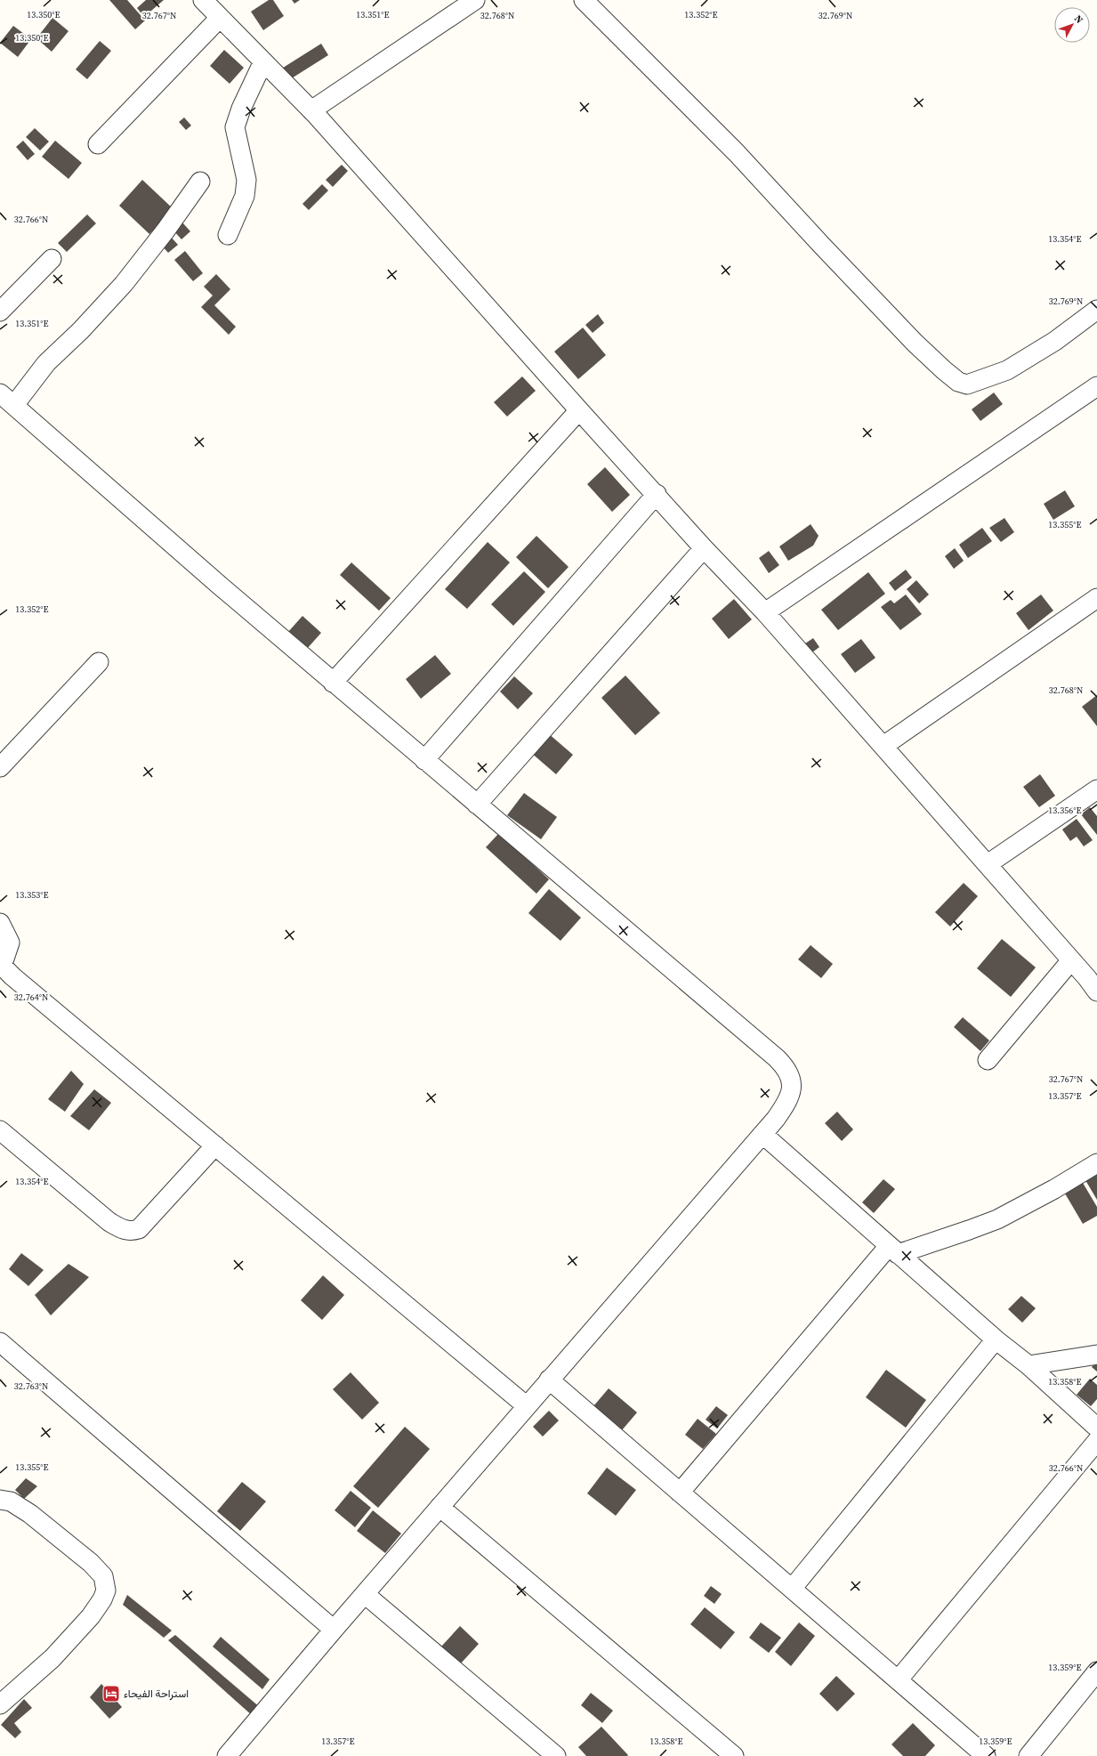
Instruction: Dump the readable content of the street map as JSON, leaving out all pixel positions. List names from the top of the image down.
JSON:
{
  "places": {
    "hotel": ["استراحة الفيحاء"]
  },
  "north": "top right",
  "coordinates": [
    "13.350°E",
    "13.351°E",
    "13.352°E",
    "32.767°N",
    "32.768°N",
    "32.769°N",
    "32.766°N",
    "13.354°E",
    "13.355°E",
    "13.356°E",
    "13.353°E",
    "32.764°N",
    "13.357°E",
    "13.358°E",
    "32.763°N",
    "13.359°E"
  ]
}
